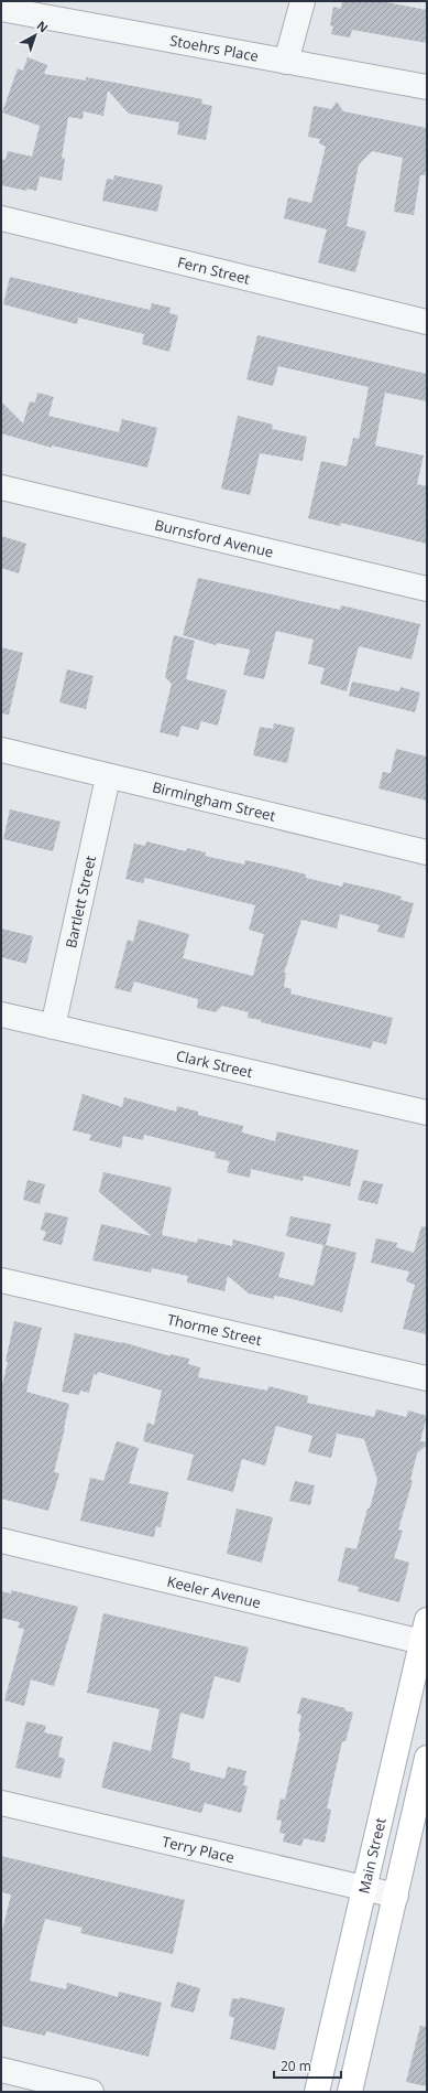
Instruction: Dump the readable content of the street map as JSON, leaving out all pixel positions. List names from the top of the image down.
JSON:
{
  "streets": {
    "main road": ["Main Street"],
    "street": [
      "Stoehrs Place",
      "Fern Street",
      "Burnsford Avenue",
      "Birmingham Street",
      "Bartlett Street",
      "Clark Street",
      "Thorme Street",
      "Keeler Avenue",
      "Terry Place"
    ]
  },
  "crossings": [
    ["Birmingham Street", "Bartlett Street"],
    ["Bartlett Street", "Clark Street"],
    ["Keeler Avenue", "Main Street"],
    ["Terry Place", "Main Street"]
  ],
  "scale_bar": "20 m",
  "north": "top right"
}
